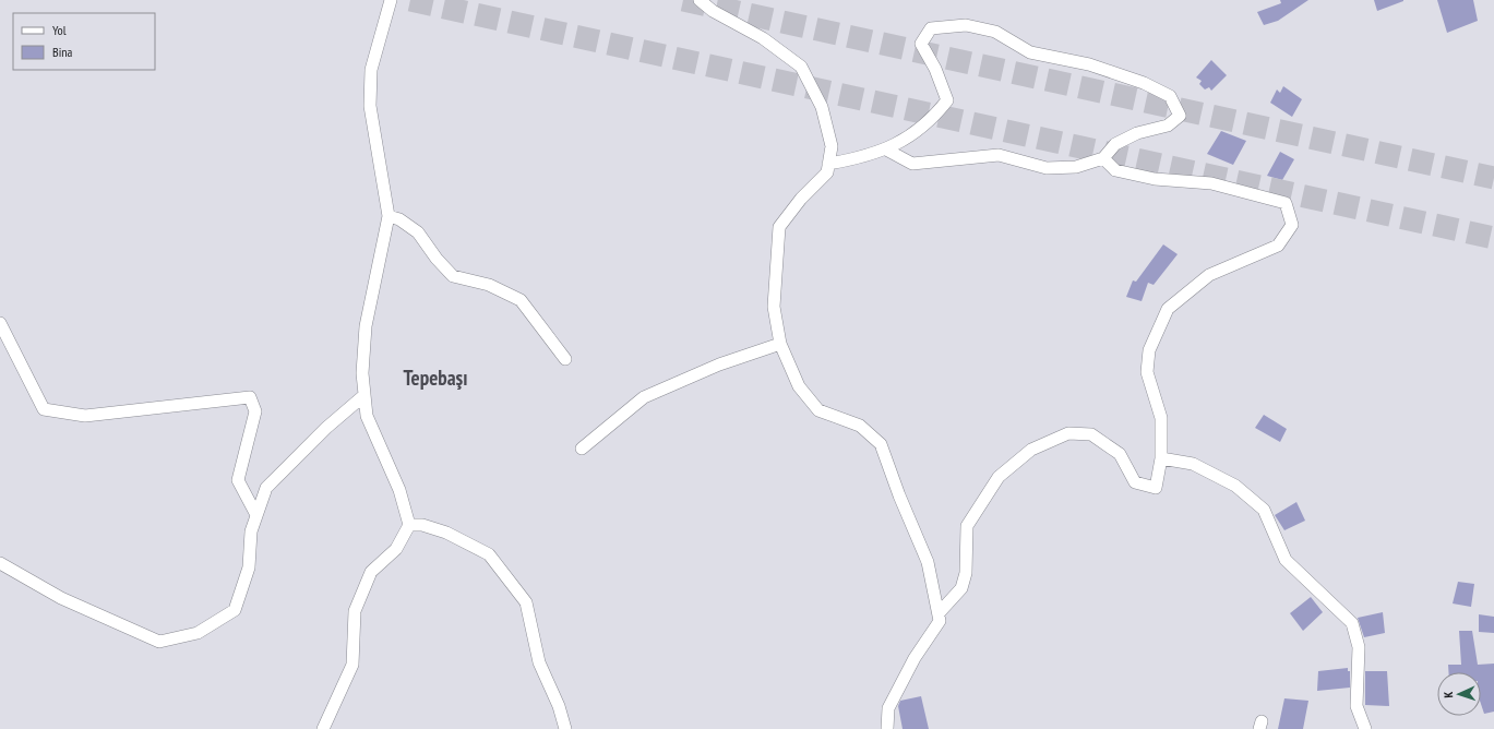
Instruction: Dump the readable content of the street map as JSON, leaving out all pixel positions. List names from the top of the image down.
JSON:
{
  "districts": ["Tepebaşı"],
  "legend": ["Yol", "Bina"],
  "north": "left"
}
